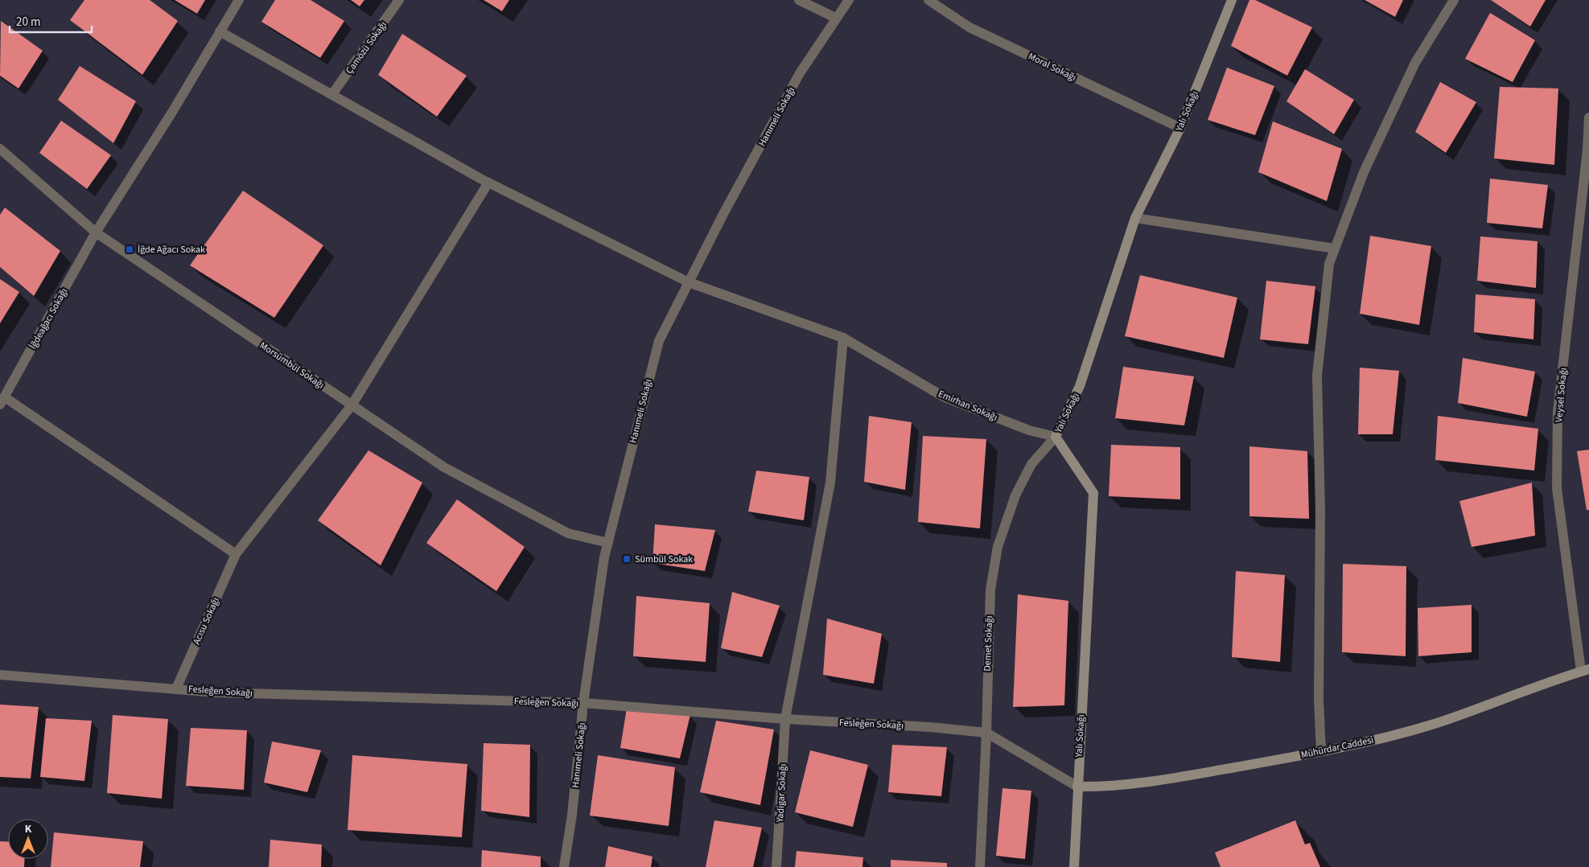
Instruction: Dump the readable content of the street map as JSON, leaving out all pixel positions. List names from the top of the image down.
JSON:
{
  "streets": {
    "street": [
      "Çamözü Sokağı",
      "Moral Sokağı",
      "Yalı Sokağı",
      "Hanımeli Sokağı",
      "İğdeağacı Sokağı",
      "Morsümbül Sokağı",
      "Veysel Sokağı",
      "Emirhan Sokağı",
      "Acısu Sokağı",
      "Demet Sokağı",
      "Fesleğen Sokağı",
      "Mühürdar Caddesi",
      "Yadigar Sokağı"
    ]
  },
  "crossings": [
    ["Çamözü Sokağı", "Emirhan Sokağı"],
    ["Moral Sokağı", "Yalı Sokağı"],
    ["Yalı Sokağı", "Emirhan Sokağı"],
    ["Yalı Sokağı", "Demet Sokağı"],
    ["Yalı Sokağı", "Fesleğen Sokağı"],
    ["Yalı Sokağı", "Mühürdar Caddesi"],
    ["Hanımeli Sokağı", "Morsümbül Sokağı"],
    ["Hanımeli Sokağı", "Emirhan Sokağı"],
    ["Hanımeli Sokağı", "Fesleğen Sokağı"],
    ["İğdeağacı Sokağı", "Morsümbül Sokağı"],
    ["İğdeağacı Sokağı", "Emirhan Sokağı"],
    ["Morsümbül Sokağı", "Acısu Sokağı"],
    ["Veysel Sokağı", "Mühürdar Caddesi"],
    ["Emirhan Sokağı", "Acısu Sokağı"],
    ["Emirhan Sokağı", "Demet Sokağı"],
    ["Emirhan Sokağı", "Yadigar Sokağı"],
    ["Acısu Sokağı", "Fesleğen Sokağı"],
    ["Demet Sokağı", "Fesleğen Sokağı"],
    ["Fesleğen Sokağı", "Mühürdar Caddesi"],
    ["Fesleğen Sokağı", "Yadigar Sokağı"]
  ],
  "places": {
    "transit": ["İğde Ağacı Sokak", "Sümbül Sokak"]
  },
  "scale_bar": "20 m",
  "north": "top"
}
